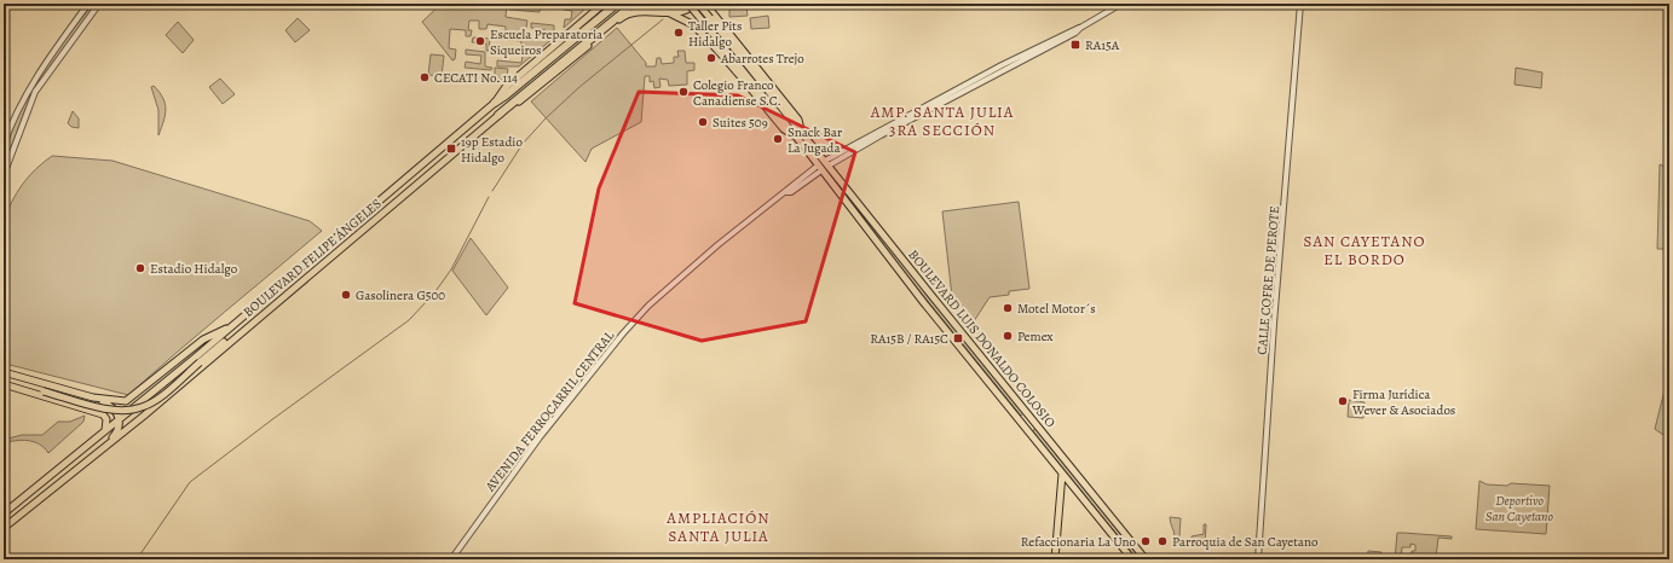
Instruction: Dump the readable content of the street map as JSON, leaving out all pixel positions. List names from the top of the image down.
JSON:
{
  "streets": {
    "highway": ["BOULEVARD FELIPE ÁNGELES"],
    "main road": ["BOULEVARD LUIS DONALDO COLOSIO"],
    "street": ["CALLE COFRE DE PEROTE", "AVENIDA FERROCARRIL CENTRAL"]
  },
  "crossings": [
    ["BOULEVARD LUIS DONALDO COLOSIO", "AVENIDA FERROCARRIL CENTRAL"]
  ],
  "districts": ["AMP. SANTA JULIA 3RA SECCIÓN", "SAN CAYETANO EL BORDO", "AMPLIACIÓN SANTA JULIA"],
  "parks": ["Deportivo San Cayetano"],
  "places": {
    "other": [
      "Taller Pits Hidalgo",
      "Escuela Preparatoria Siqueiros",
      "Abarrotes Trejo",
      "CECATI No. 114",
      "Colegio Franco Canadiense S.C.",
      "Suites 509",
      "Snack Bar La Jugada",
      "Estadio Hidalgo",
      "Gasolinera G500",
      "Motel Motor´s",
      "Pemex",
      "Firma Jurídica Wever & Asociados",
      "Refaccionaria La Uno",
      "Parroquia de San Cayetano"
    ],
    "transit": ["RA15A", "19p Estadio Hidalgo", "RA15B / RA15C"]
  }
}
